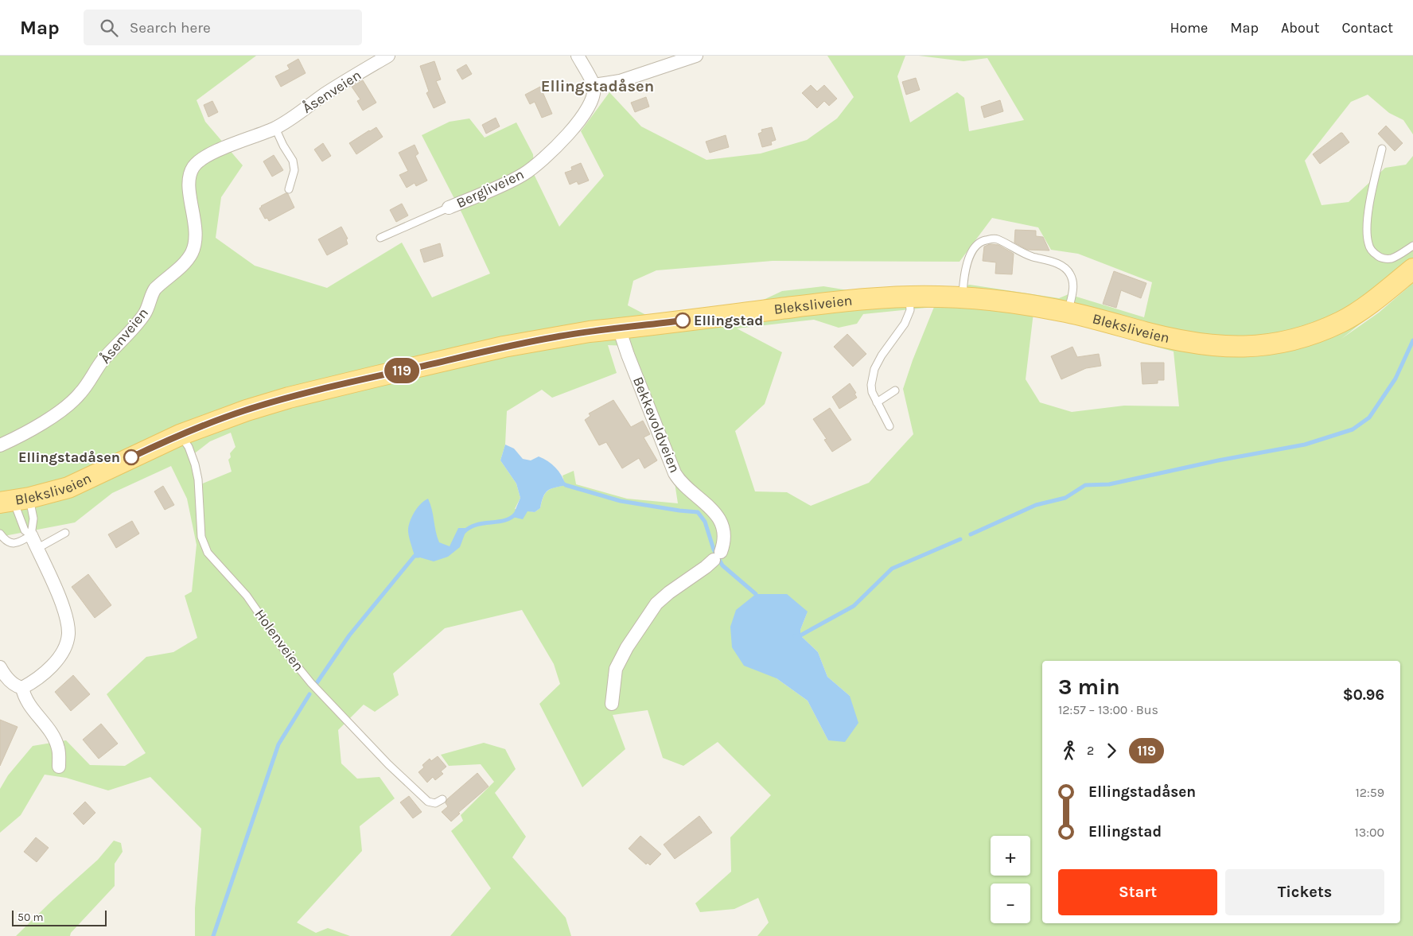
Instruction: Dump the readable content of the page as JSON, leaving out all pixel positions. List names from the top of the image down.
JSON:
{
  "streets": {
    "main road": ["Bleksliveien"],
    "street": ["Åsenveien", "Bergliveien", "Bekkevoldveien"],
    "lane": ["Holenveien"]
  },
  "crossings": [
    ["Bleksliveien", "Bekkevoldveien"],
    ["Bleksliveien", "Holenveien"]
  ],
  "districts": ["Ellingstadåsen"],
  "places": ["Ellingstad", "Ellingstadåsen"],
  "lines": ["bus line 119"],
  "scale_bar": "50 m",
  "page": {
    "header": "Map",
    "search": "Search here",
    "nav": [
      "Home",
      "Map",
      "About",
      "Contact"
    ],
    "on_map": "119",
    "heading": ["3 min", "12:57 – 13:00 · Bus", "$0.96"],
    "legs": ["2", "119"],
    "list": [
      {
        "name": "Ellingstadåsen",
        "value": "12:59"
      },
      {
        "name": "Ellingstad",
        "value": "13:00"
      }
    ],
    "map_buttons": ["+", "−"],
    "buttons": ["Start", "Tickets"],
    "scale": "50 m"
  }
}
